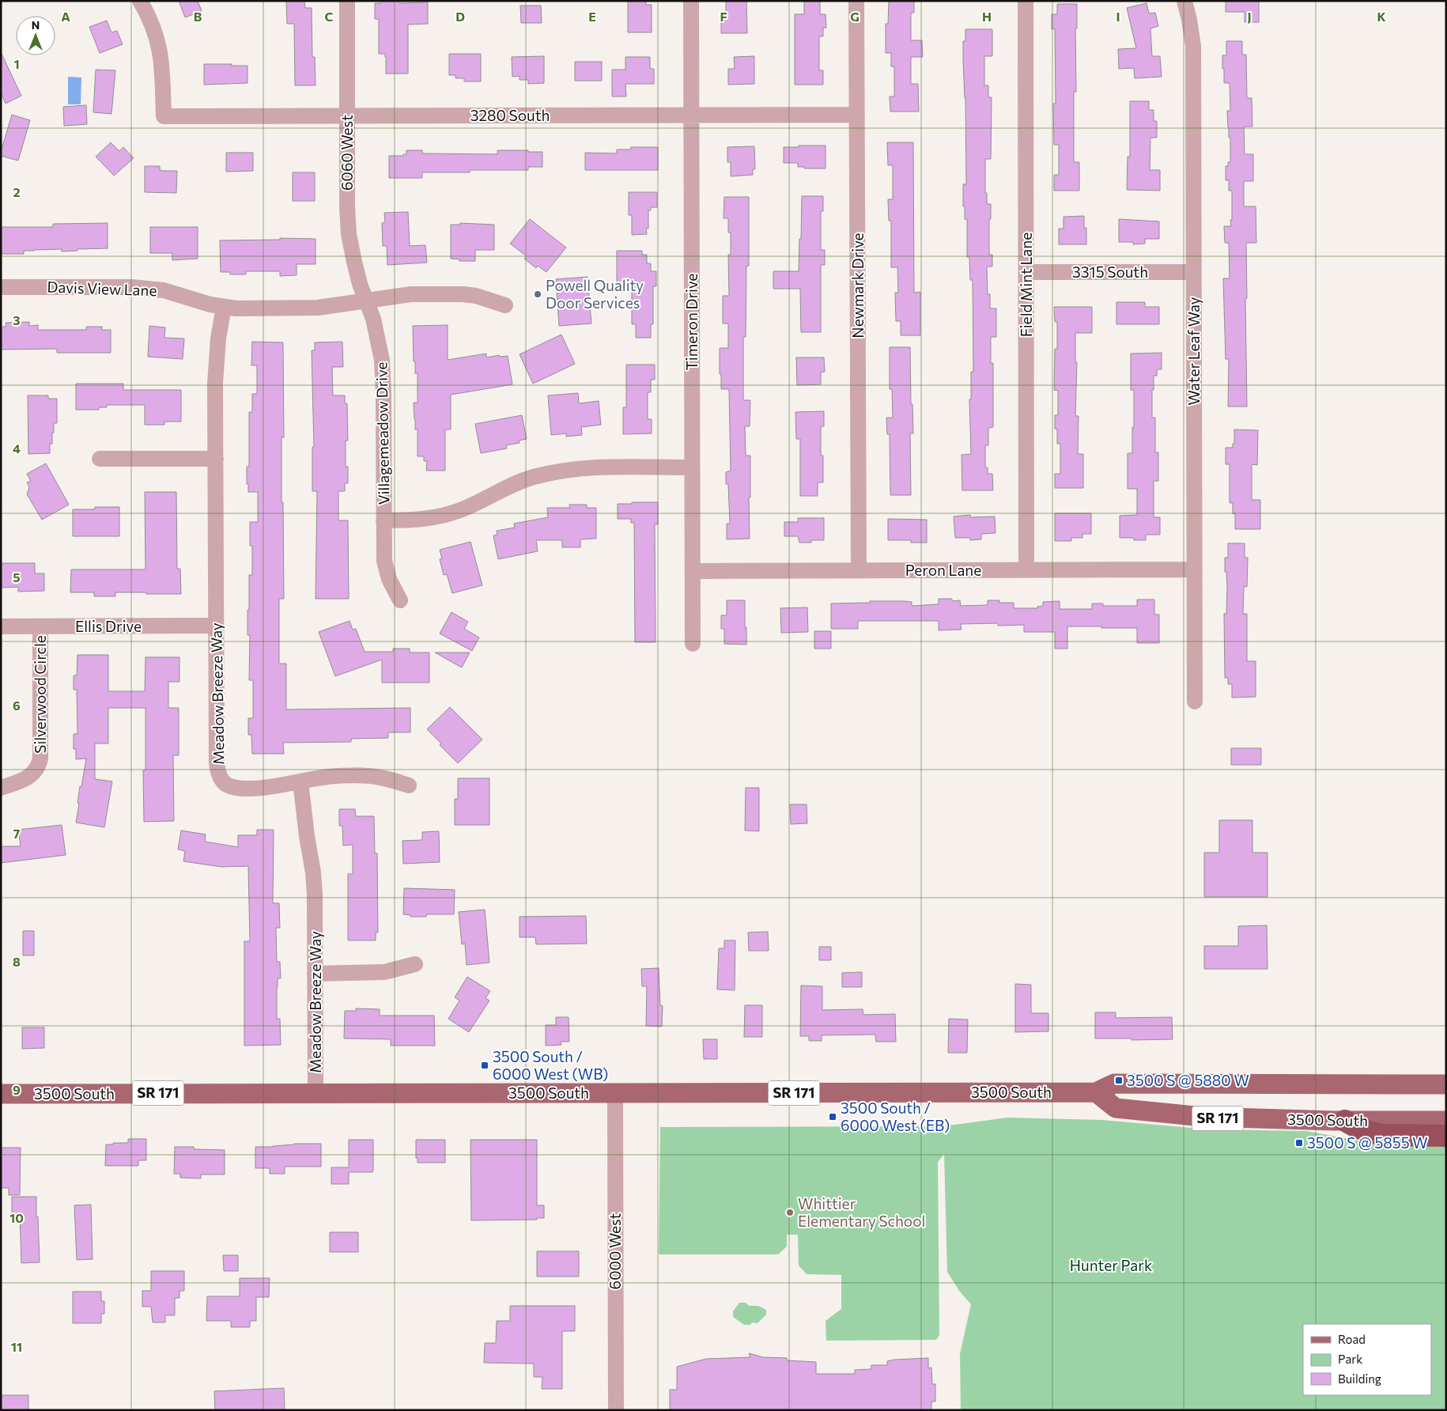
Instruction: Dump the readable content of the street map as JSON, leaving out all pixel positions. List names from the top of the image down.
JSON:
{
  "streets": {
    "main road": ["3500 South", "SR 171"],
    "street": [
      "3280 South",
      "6060 West",
      "3315 South",
      "Field Mint Lane",
      "Newmark Drive",
      "Davis View Lane",
      "Timeron Drive",
      "Water Leaf Way",
      "Villagemeadow Drive",
      "Peron Lane",
      "Ellis Drive",
      "Meadow Breeze Way",
      "Silverwood Circle",
      "6000 West"
    ]
  },
  "crossings": [
    ["3280 South", "6060 West"],
    ["3280 South", "Newmark Drive"],
    ["3280 South", "Timeron Drive"],
    ["6060 West", "Davis View Lane"],
    ["6060 West", "Villagemeadow Drive"],
    ["3315 South", "Field Mint Lane"],
    ["3315 South", "Water Leaf Way"],
    ["Field Mint Lane", "Peron Lane"],
    ["Newmark Drive", "Peron Lane"],
    ["Davis View Lane", "Villagemeadow Drive"],
    ["Davis View Lane", "Meadow Breeze Way"],
    ["Timeron Drive", "Peron Lane"],
    ["Water Leaf Way", "Peron Lane"],
    ["Ellis Drive", "Meadow Breeze Way"],
    ["Ellis Drive", "Silverwood Circle"],
    ["Meadow Breeze Way", "3500 South"],
    ["3500 South", "6000 West"]
  ],
  "parks": ["Hunter Park"],
  "places": {
    "other": ["Powell Quality Door Services", "Whittier Elementary School"],
    "transit": [
      "3500 South / 6000 West (WB)",
      "3500 S @ 5880 W",
      "3500 South / 6000 West (EB)",
      "3500 S @ 5855 W"
    ]
  },
  "legend": ["Road", "Park", "Building"],
  "north": "top",
  "grid": {
    "columns": [
      "A",
      "B",
      "C",
      "D",
      "E",
      "F",
      "G",
      "H",
      "I",
      "J",
      "K"
    ],
    "rows": [
      "1",
      "2",
      "3",
      "4",
      "5",
      "6",
      "7",
      "8",
      "9",
      "10",
      "11"
    ]
  }
}
